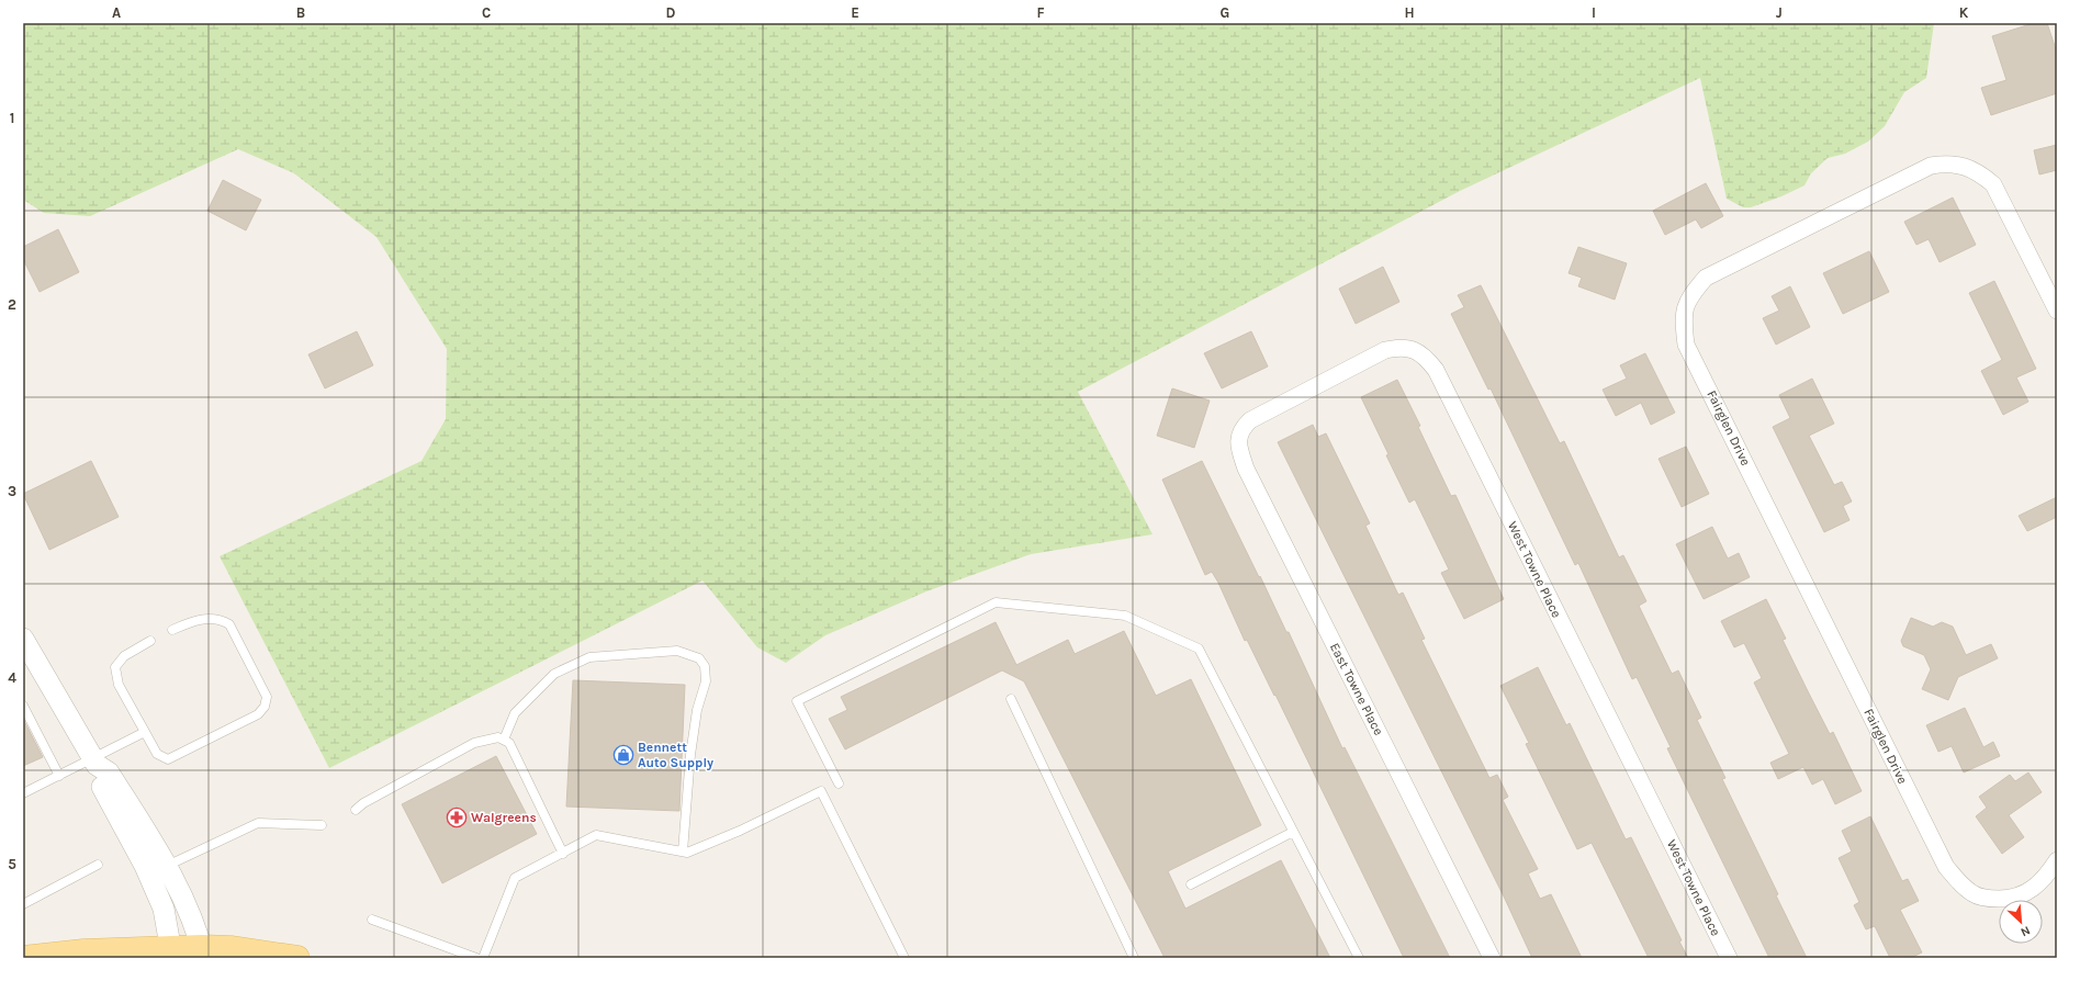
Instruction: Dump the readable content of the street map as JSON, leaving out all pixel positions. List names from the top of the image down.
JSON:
{
  "streets": {
    "street": ["Fairglen Drive", "West Towne Place", "East Towne Place"]
  },
  "crossings": [
    ["West Towne Place", "East Towne Place"]
  ],
  "places": {
    "shop": ["Bennett Auto Supply"],
    "pharmacy": ["Walgreens"]
  },
  "north": "bottom right",
  "grid": {
    "columns": [
      "A",
      "B",
      "C",
      "D",
      "E",
      "F",
      "G",
      "H",
      "I",
      "J",
      "K"
    ],
    "rows": [
      "1",
      "2",
      "3",
      "4",
      "5"
    ]
  }
}
